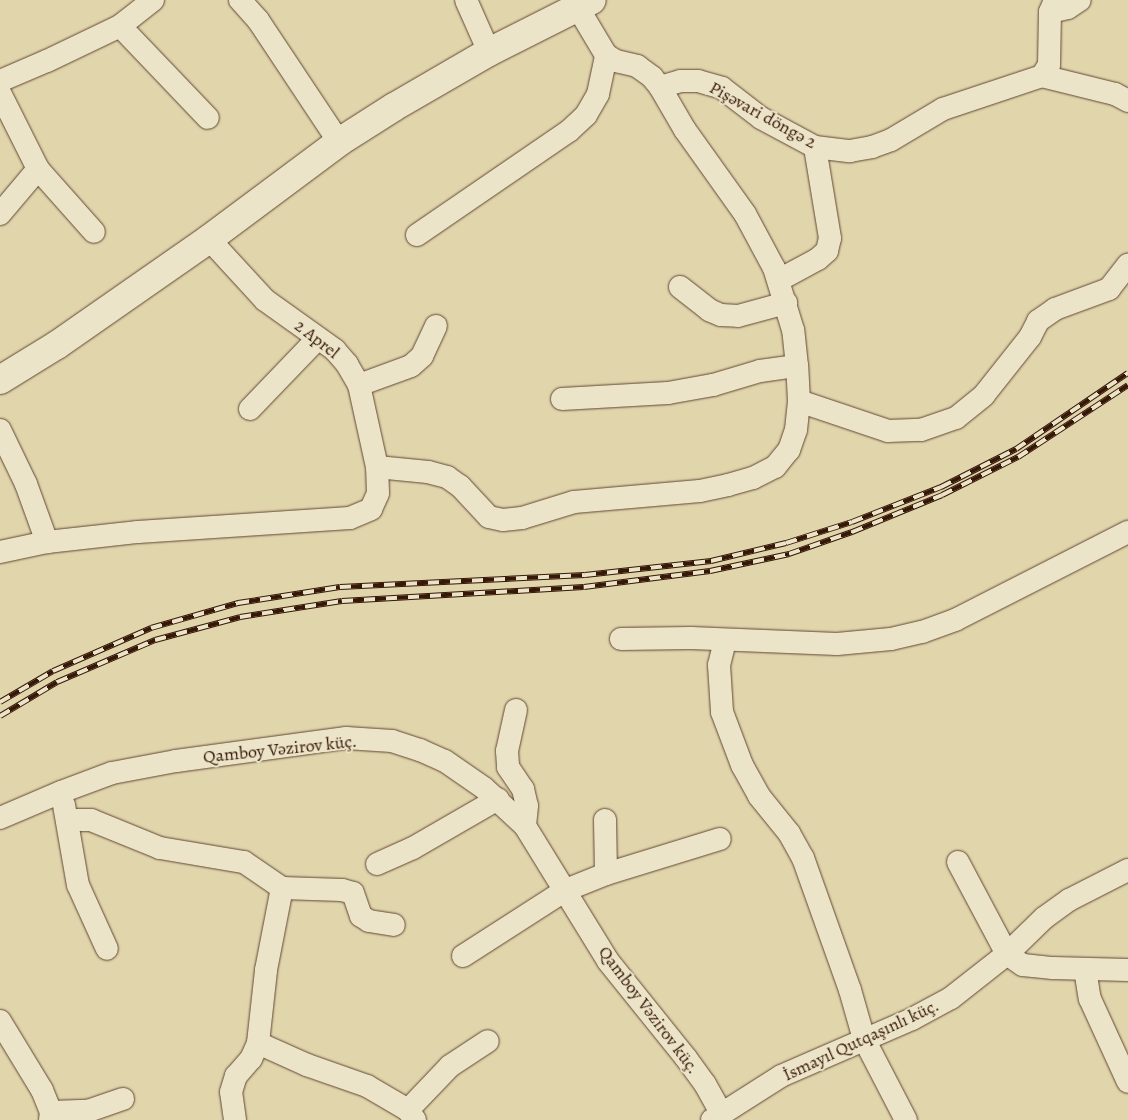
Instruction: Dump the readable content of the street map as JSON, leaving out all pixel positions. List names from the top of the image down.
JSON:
{
  "streets": {
    "street": [
      "Pişəvari döngə 2",
      "2 Aprel",
      "Qamboy Vəzirov küç.",
      "İsmayıl Qutqaşınlı küç."
    ]
  },
  "crossings": [
    ["Qamboy Vəzirov küç.", "İsmayıl Qutqaşınlı küç."]
  ]
}
